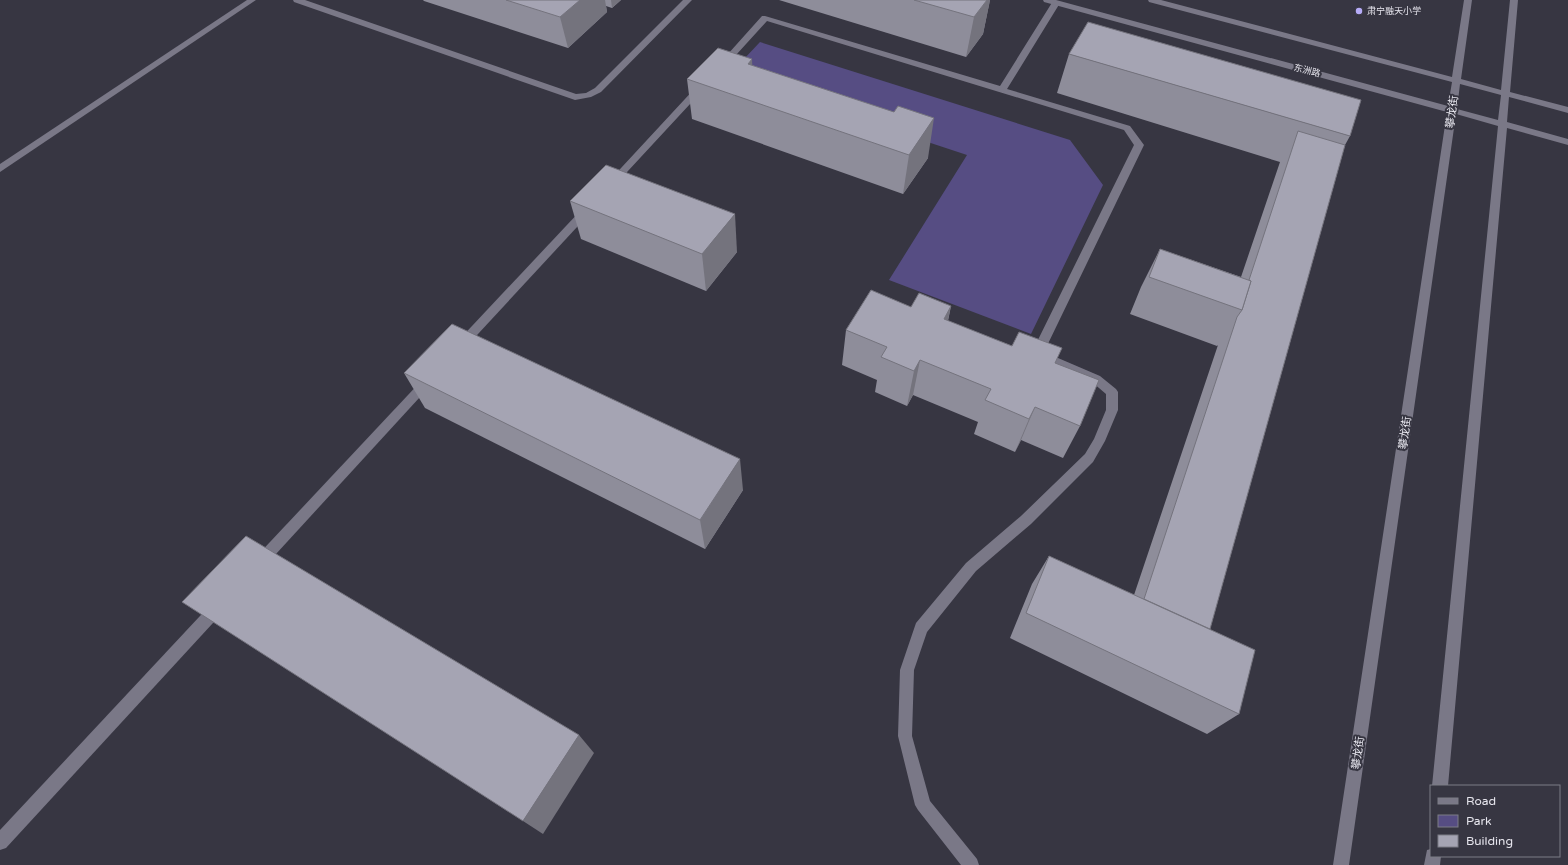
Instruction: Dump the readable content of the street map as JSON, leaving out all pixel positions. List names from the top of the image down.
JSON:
{
  "streets": {
    "street": ["东洲路", "攀龙街"]
  },
  "crossings": [
    ["东洲路", "攀龙街"]
  ],
  "places": ["肃宁融天小学"],
  "legend": ["Road", "Park", "Building"]
}
